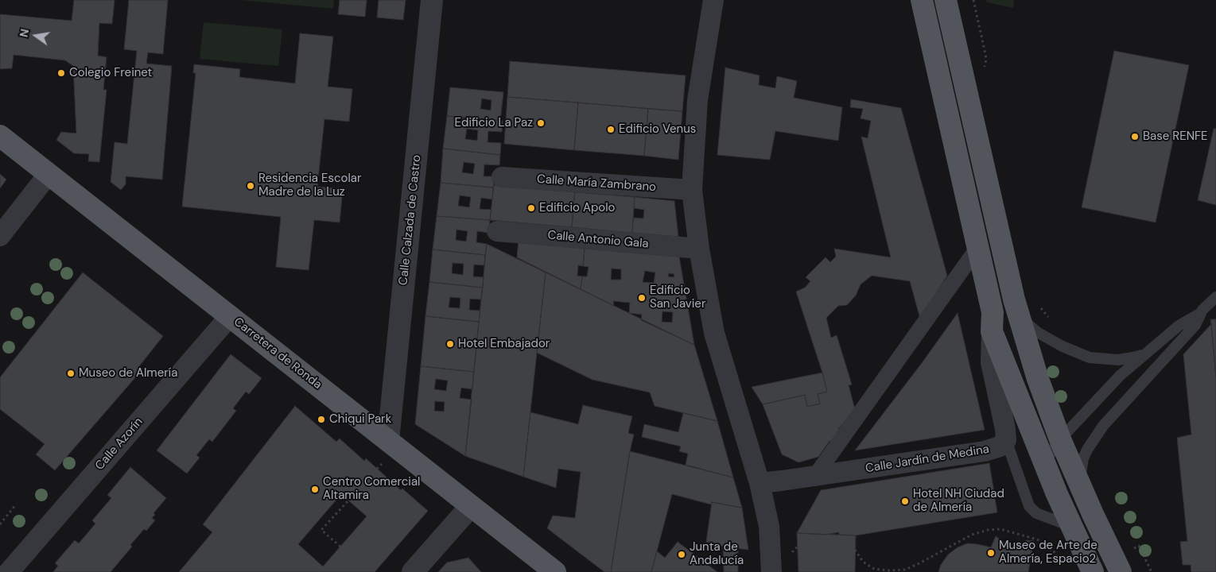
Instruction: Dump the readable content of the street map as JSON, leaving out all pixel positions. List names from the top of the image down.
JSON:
{
  "streets": {
    "main road": ["Carretera de Ronda"],
    "street": [
      "Calle María Zambrano",
      "Calle Calzada de Castro",
      "Calle Antonio Gala",
      "Calle Azorín",
      "Calle Jardín de Medina"
    ]
  },
  "crossings": [
    ["Calle Calzada de Castro", "Carretera de Ronda"],
    ["Carretera de Ronda", "Calle Azorín"]
  ],
  "places": [
    "Colegio Freinet",
    "Edificio La Paz",
    "Edificio Venus",
    "Base RENFE",
    "Residencia Escolar Madre de la Luz",
    "Edificio Apolo",
    "Edificio San Javier",
    "Hotel Embajador",
    "Museo de Almería",
    "Chiqui Park",
    "Centro Comercial Altamira",
    "Hotel NH Ciudad de Almería",
    "Museo de Arte de Almería, Espacio2",
    "Junta de Andalucía"
  ],
  "north": "left"
}
